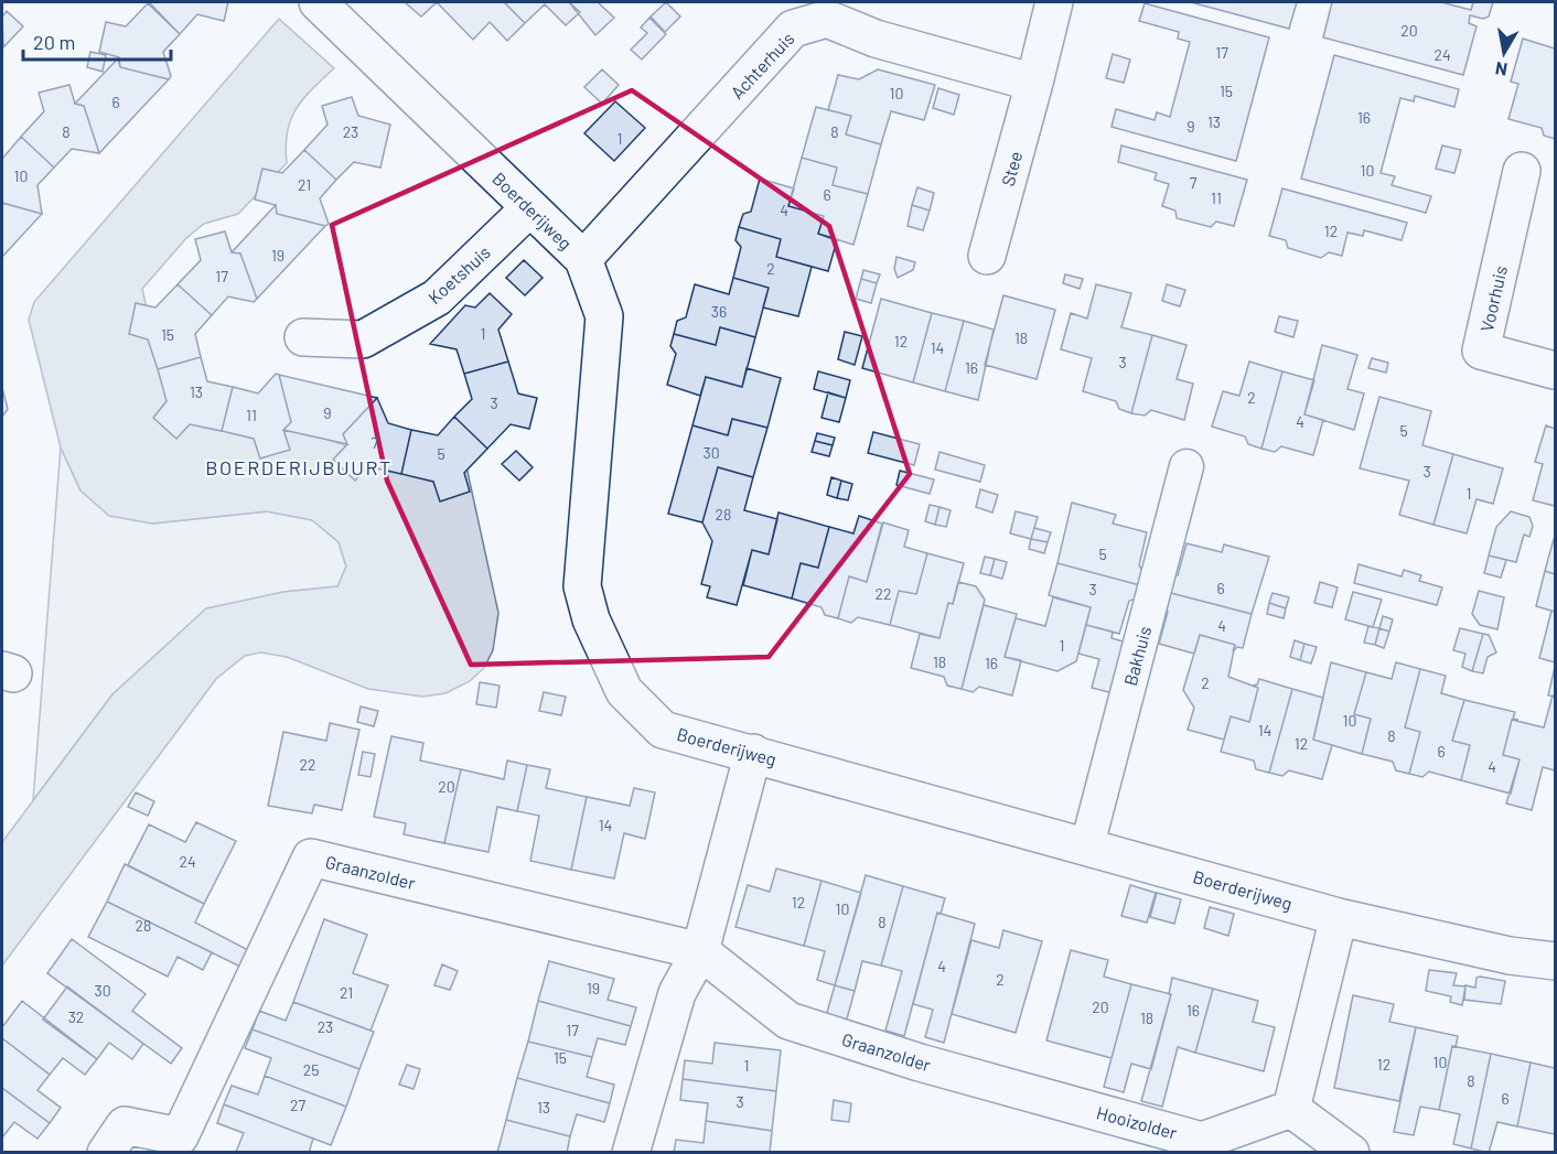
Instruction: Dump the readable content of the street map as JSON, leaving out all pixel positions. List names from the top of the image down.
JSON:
{
  "streets": {
    "street": [
      "Achterhuis",
      "Stee",
      "Boerderijweg",
      "Koetshuis",
      "Voorhuis",
      "Bakhuis",
      "Graanzolder",
      "Hooizolder"
    ]
  },
  "crossings": [
    ["Achterhuis", "Stee"],
    ["Achterhuis", "Boerderijweg"],
    ["Boerderijweg", "Koetshuis"],
    ["Boerderijweg", "Bakhuis"],
    ["Graanzolder", "Hooizolder"]
  ],
  "districts": ["BOERDERIJBUURT"],
  "house_numbers": [
    "20",
    "17",
    "24",
    "15",
    "10",
    "6",
    "16",
    "13",
    "9",
    "8",
    "23",
    "8",
    "1",
    "10",
    "10",
    "7",
    "21",
    "6",
    "11",
    "4",
    "12",
    "19",
    "2",
    "17",
    "36",
    "1",
    "15",
    "18",
    "12",
    "14",
    "3",
    "16",
    "13",
    "2",
    "3",
    "9",
    "11",
    "4",
    "5",
    "7",
    "30",
    "5",
    "3",
    "1",
    "28",
    "5",
    "6",
    "3",
    "22",
    "4",
    "1",
    "18",
    "16",
    "2",
    "10",
    "14",
    "8",
    "12",
    "6",
    "22",
    "4",
    "20",
    "14",
    "24",
    "12",
    "10",
    "8",
    "28",
    "4",
    "2",
    "19",
    "30",
    "21",
    "20",
    "16",
    "32",
    "18",
    "23",
    "17",
    "15",
    "10",
    "12",
    "1",
    "25",
    "8",
    "6",
    "3",
    "27",
    "13"
  ],
  "scale_bar": "20 m",
  "north": "bottom"
}
